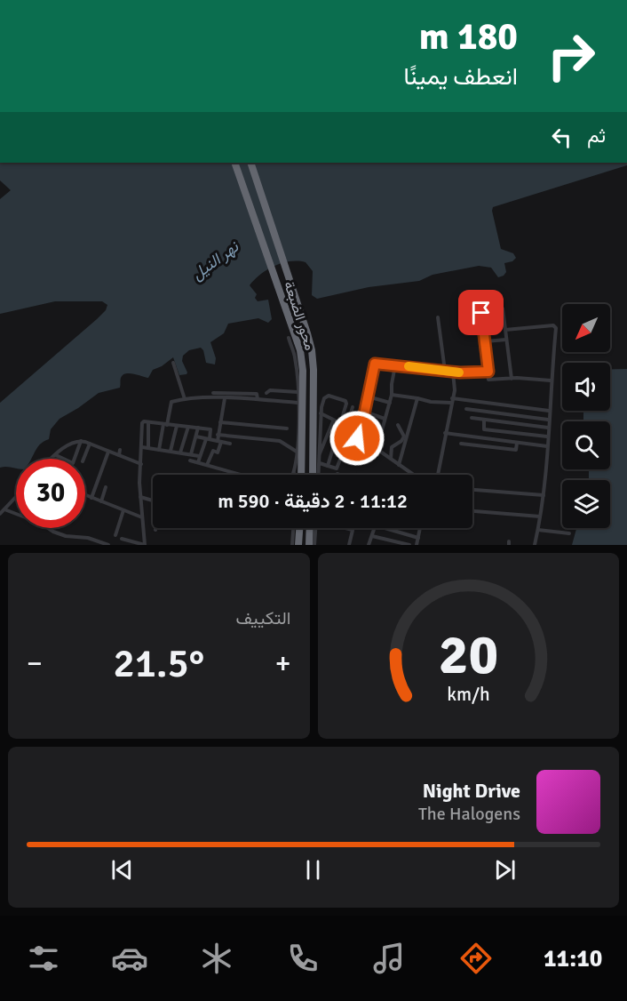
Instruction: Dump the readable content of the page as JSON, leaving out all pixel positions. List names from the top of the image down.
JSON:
{
  "streets": {
    "highway": ["محور الضبعة"]
  },
  "water": ["نهر النيل"],
  "north": "bottom left",
  "page": {
    "turn": ["180 m", "انعطف يمينًا"],
    "then": "ثم",
    "limit": "30",
    "trip": "11:12 · 2 دقيقة · 590 m",
    "tile": "التكييف",
    "heat": ["−", "21.5°", "+"],
    "song": ["Night Drive", "The Halogens"],
    "tabs": "11:10",
    "gauge": ["20", "km/h"]
  }
}
